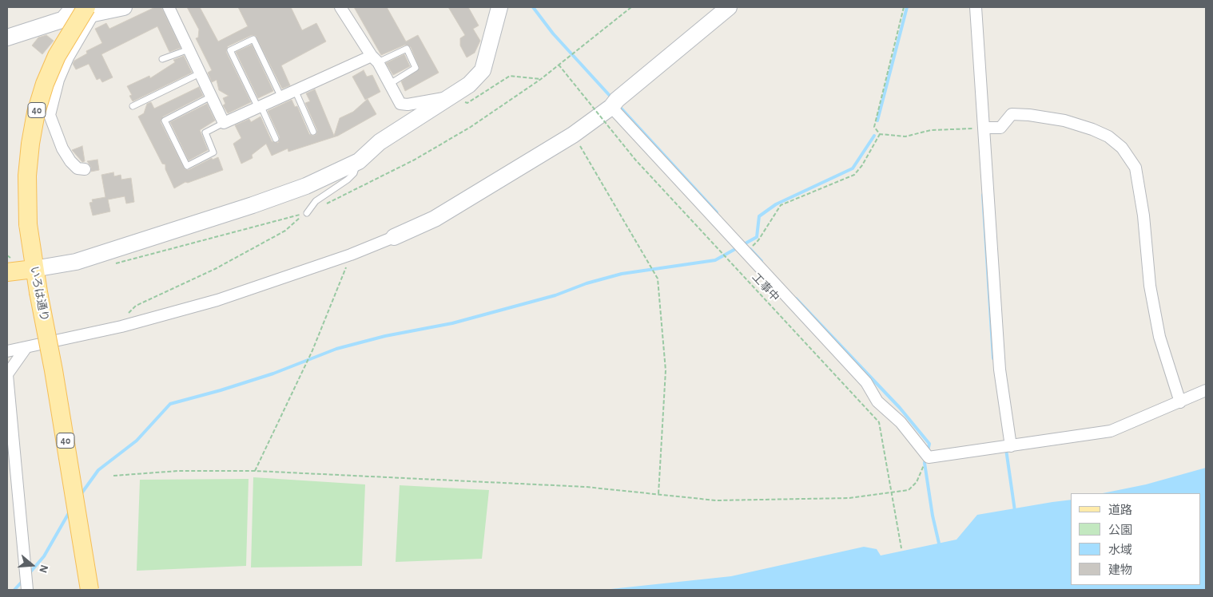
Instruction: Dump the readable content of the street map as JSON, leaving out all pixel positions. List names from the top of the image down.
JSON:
{
  "streets": {
    "main road": ["40", "いろは通り"],
    "path": ["工事中"]
  },
  "legend": [
    "道路",
    "公園",
    "水域",
    "建物"
  ],
  "north": "right"
}
